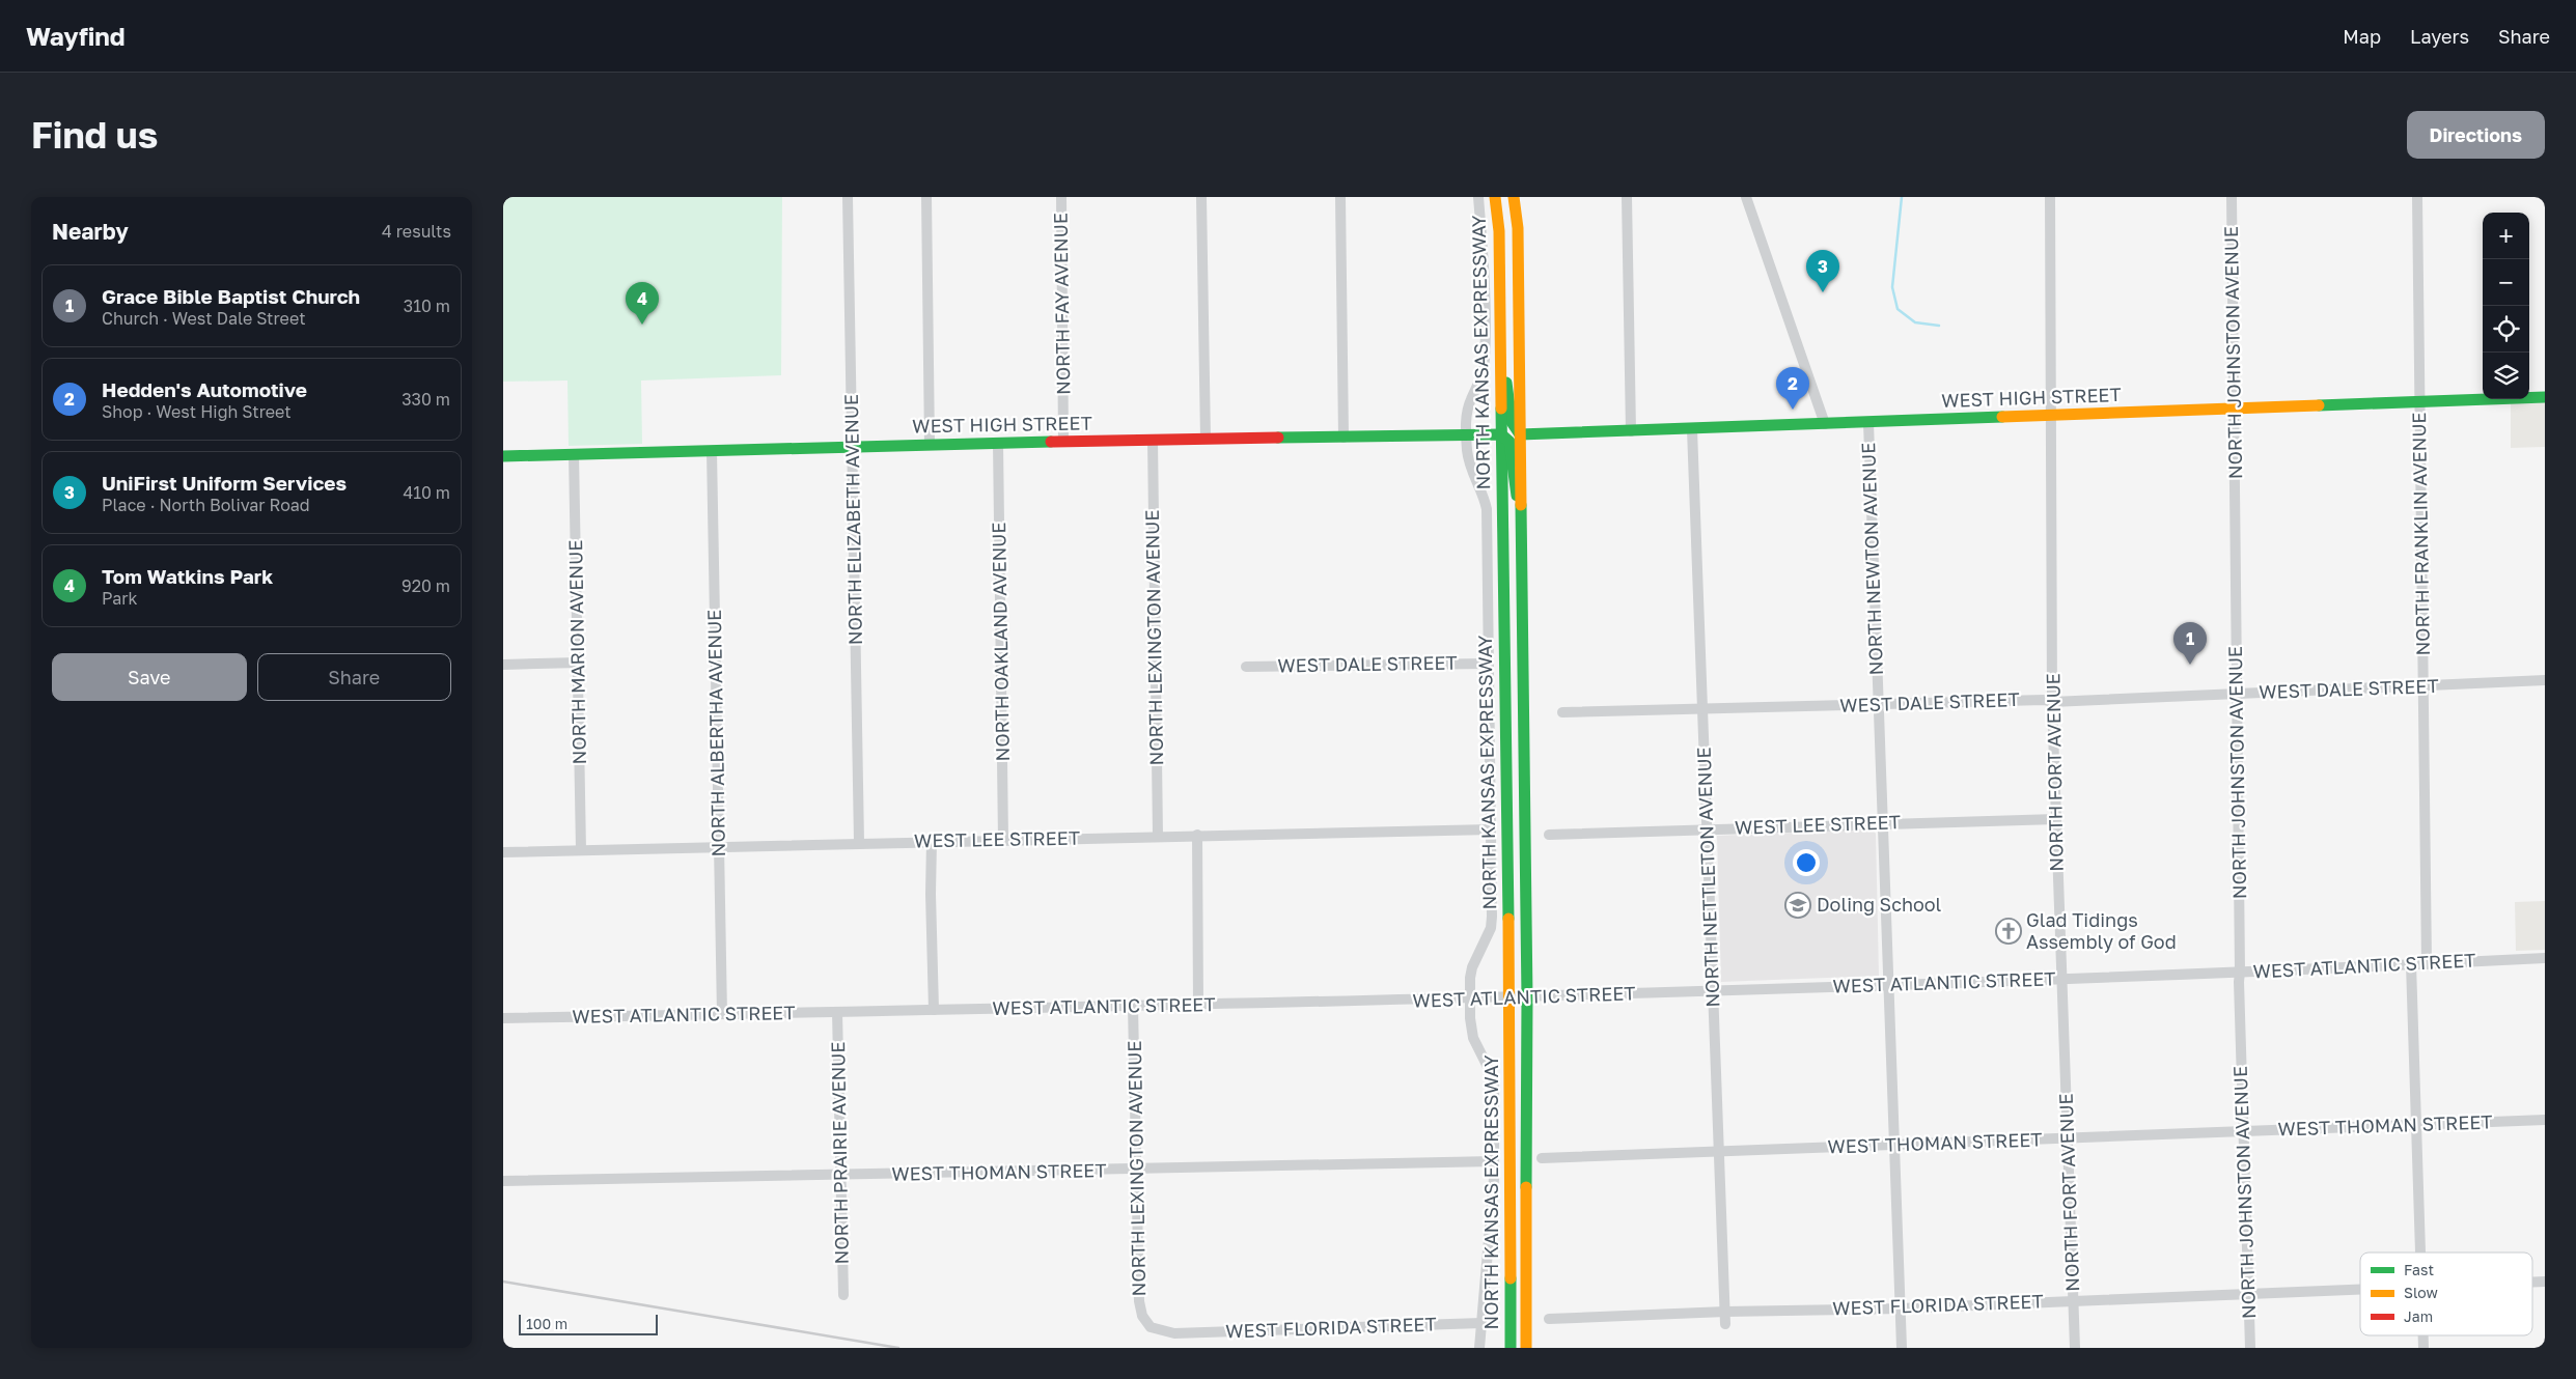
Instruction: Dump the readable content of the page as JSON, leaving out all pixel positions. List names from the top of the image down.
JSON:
{
  "streets": {
    "main road": ["NORTH KANSAS EXPRESSWAY", "WEST HIGH STREET"],
    "street": [
      "NORTH FAY AVENUE",
      "NORTH JOHNSTON AVENUE",
      "NORTH ELIZABETH AVENUE",
      "NORTH FRANKLIN AVENUE",
      "NORTH NEWTON AVENUE",
      "NORTH LEXINGTON AVENUE",
      "NORTH OAKLAND AVENUE",
      "NORTH MARION AVENUE",
      "WEST DALE STREET",
      "NORTH ALBERTHA AVENUE",
      "NORTH FORT AVENUE",
      "WEST LEE STREET",
      "NORTH NETTLETON AVENUE",
      "WEST ATLANTIC STREET",
      "WEST THOMAN STREET",
      "NORTH PRAIRIE AVENUE",
      "WEST FLORIDA STREET"
    ]
  },
  "crossings": [
    ["NORTH FAY AVENUE", "WEST HIGH STREET"],
    ["NORTH KANSAS EXPRESSWAY", "WEST HIGH STREET"],
    ["NORTH KANSAS EXPRESSWAY", "WEST ATLANTIC STREET"],
    ["NORTH JOHNSTON AVENUE", "WEST HIGH STREET"],
    ["NORTH JOHNSTON AVENUE", "WEST DALE STREET"],
    ["NORTH JOHNSTON AVENUE", "WEST ATLANTIC STREET"],
    ["NORTH JOHNSTON AVENUE", "WEST THOMAN STREET"],
    ["NORTH JOHNSTON AVENUE", "WEST FLORIDA STREET"],
    ["WEST HIGH STREET", "NORTH ELIZABETH AVENUE"],
    ["WEST HIGH STREET", "NORTH FRANKLIN AVENUE"],
    ["WEST HIGH STREET", "NORTH NEWTON AVENUE"],
    ["WEST HIGH STREET", "NORTH LEXINGTON AVENUE"],
    ["WEST HIGH STREET", "NORTH OAKLAND AVENUE"],
    ["WEST HIGH STREET", "NORTH MARION AVENUE"],
    ["WEST HIGH STREET", "NORTH ALBERTHA AVENUE"],
    ["WEST HIGH STREET", "NORTH FORT AVENUE"],
    ["WEST HIGH STREET", "NORTH NETTLETON AVENUE"],
    ["NORTH ELIZABETH AVENUE", "WEST LEE STREET"],
    ["NORTH FRANKLIN AVENUE", "WEST DALE STREET"],
    ["NORTH FRANKLIN AVENUE", "WEST ATLANTIC STREET"],
    ["NORTH NEWTON AVENUE", "WEST DALE STREET"],
    ["NORTH NEWTON AVENUE", "WEST LEE STREET"],
    ["NORTH NEWTON AVENUE", "WEST ATLANTIC STREET"],
    ["NORTH NEWTON AVENUE", "WEST THOMAN STREET"],
    ["NORTH NEWTON AVENUE", "WEST FLORIDA STREET"],
    ["NORTH LEXINGTON AVENUE", "WEST LEE STREET"],
    ["NORTH LEXINGTON AVENUE", "WEST ATLANTIC STREET"],
    ["NORTH LEXINGTON AVENUE", "WEST THOMAN STREET"],
    ["NORTH LEXINGTON AVENUE", "WEST FLORIDA STREET"],
    ["NORTH OAKLAND AVENUE", "WEST LEE STREET"],
    ["NORTH MARION AVENUE", "WEST LEE STREET"],
    ["WEST DALE STREET", "NORTH FORT AVENUE"],
    ["WEST DALE STREET", "NORTH NETTLETON AVENUE"],
    ["NORTH ALBERTHA AVENUE", "WEST LEE STREET"],
    ["NORTH ALBERTHA AVENUE", "WEST ATLANTIC STREET"],
    ["NORTH FORT AVENUE", "WEST LEE STREET"],
    ["NORTH FORT AVENUE", "WEST ATLANTIC STREET"],
    ["NORTH FORT AVENUE", "WEST THOMAN STREET"],
    ["NORTH FORT AVENUE", "WEST FLORIDA STREET"],
    ["WEST LEE STREET", "NORTH NETTLETON AVENUE"],
    ["NORTH NETTLETON AVENUE", "WEST ATLANTIC STREET"],
    ["NORTH NETTLETON AVENUE", "WEST THOMAN STREET"],
    ["NORTH NETTLETON AVENUE", "WEST FLORIDA STREET"],
    ["WEST ATLANTIC STREET", "NORTH PRAIRIE AVENUE"],
    ["WEST THOMAN STREET", "NORTH PRAIRIE AVENUE"]
  ],
  "places": {
    "school or university": ["Doling School"],
    "church": ["Glad Tidings Assembly of God"]
  },
  "legend": ["Fast", "Slow", "Jam"],
  "scale_bar": "100 m",
  "page": {
    "header": "Wayfind",
    "nav": ["Map", "Layers", "Share"],
    "buttons": [
      "Directions",
      ["Save", "Share"]
    ],
    "title": "Find us",
    "heading": ["Nearby", "4 results"],
    "map_buttons": ["+", "−"],
    "pins": [
      "3",
      "4",
      "2",
      "1"
    ],
    "list": [
      {
        "mark": "1",
        "name": "Grace Bible Baptist Church",
        "note": "Church · West Dale Street",
        "value": "310 m"
      },
      {
        "mark": "2",
        "name": "Hedden's Automotive",
        "note": "Shop · West High Street",
        "value": "330 m"
      },
      {
        "mark": "3",
        "name": "UniFirst Uniform Services",
        "note": "Place · North Bolivar Road",
        "value": "410 m"
      },
      {
        "mark": "4",
        "name": "Tom Watkins Park",
        "note": "Park",
        "value": "920 m"
      }
    ],
    "scale": "100 m"
  }
}
